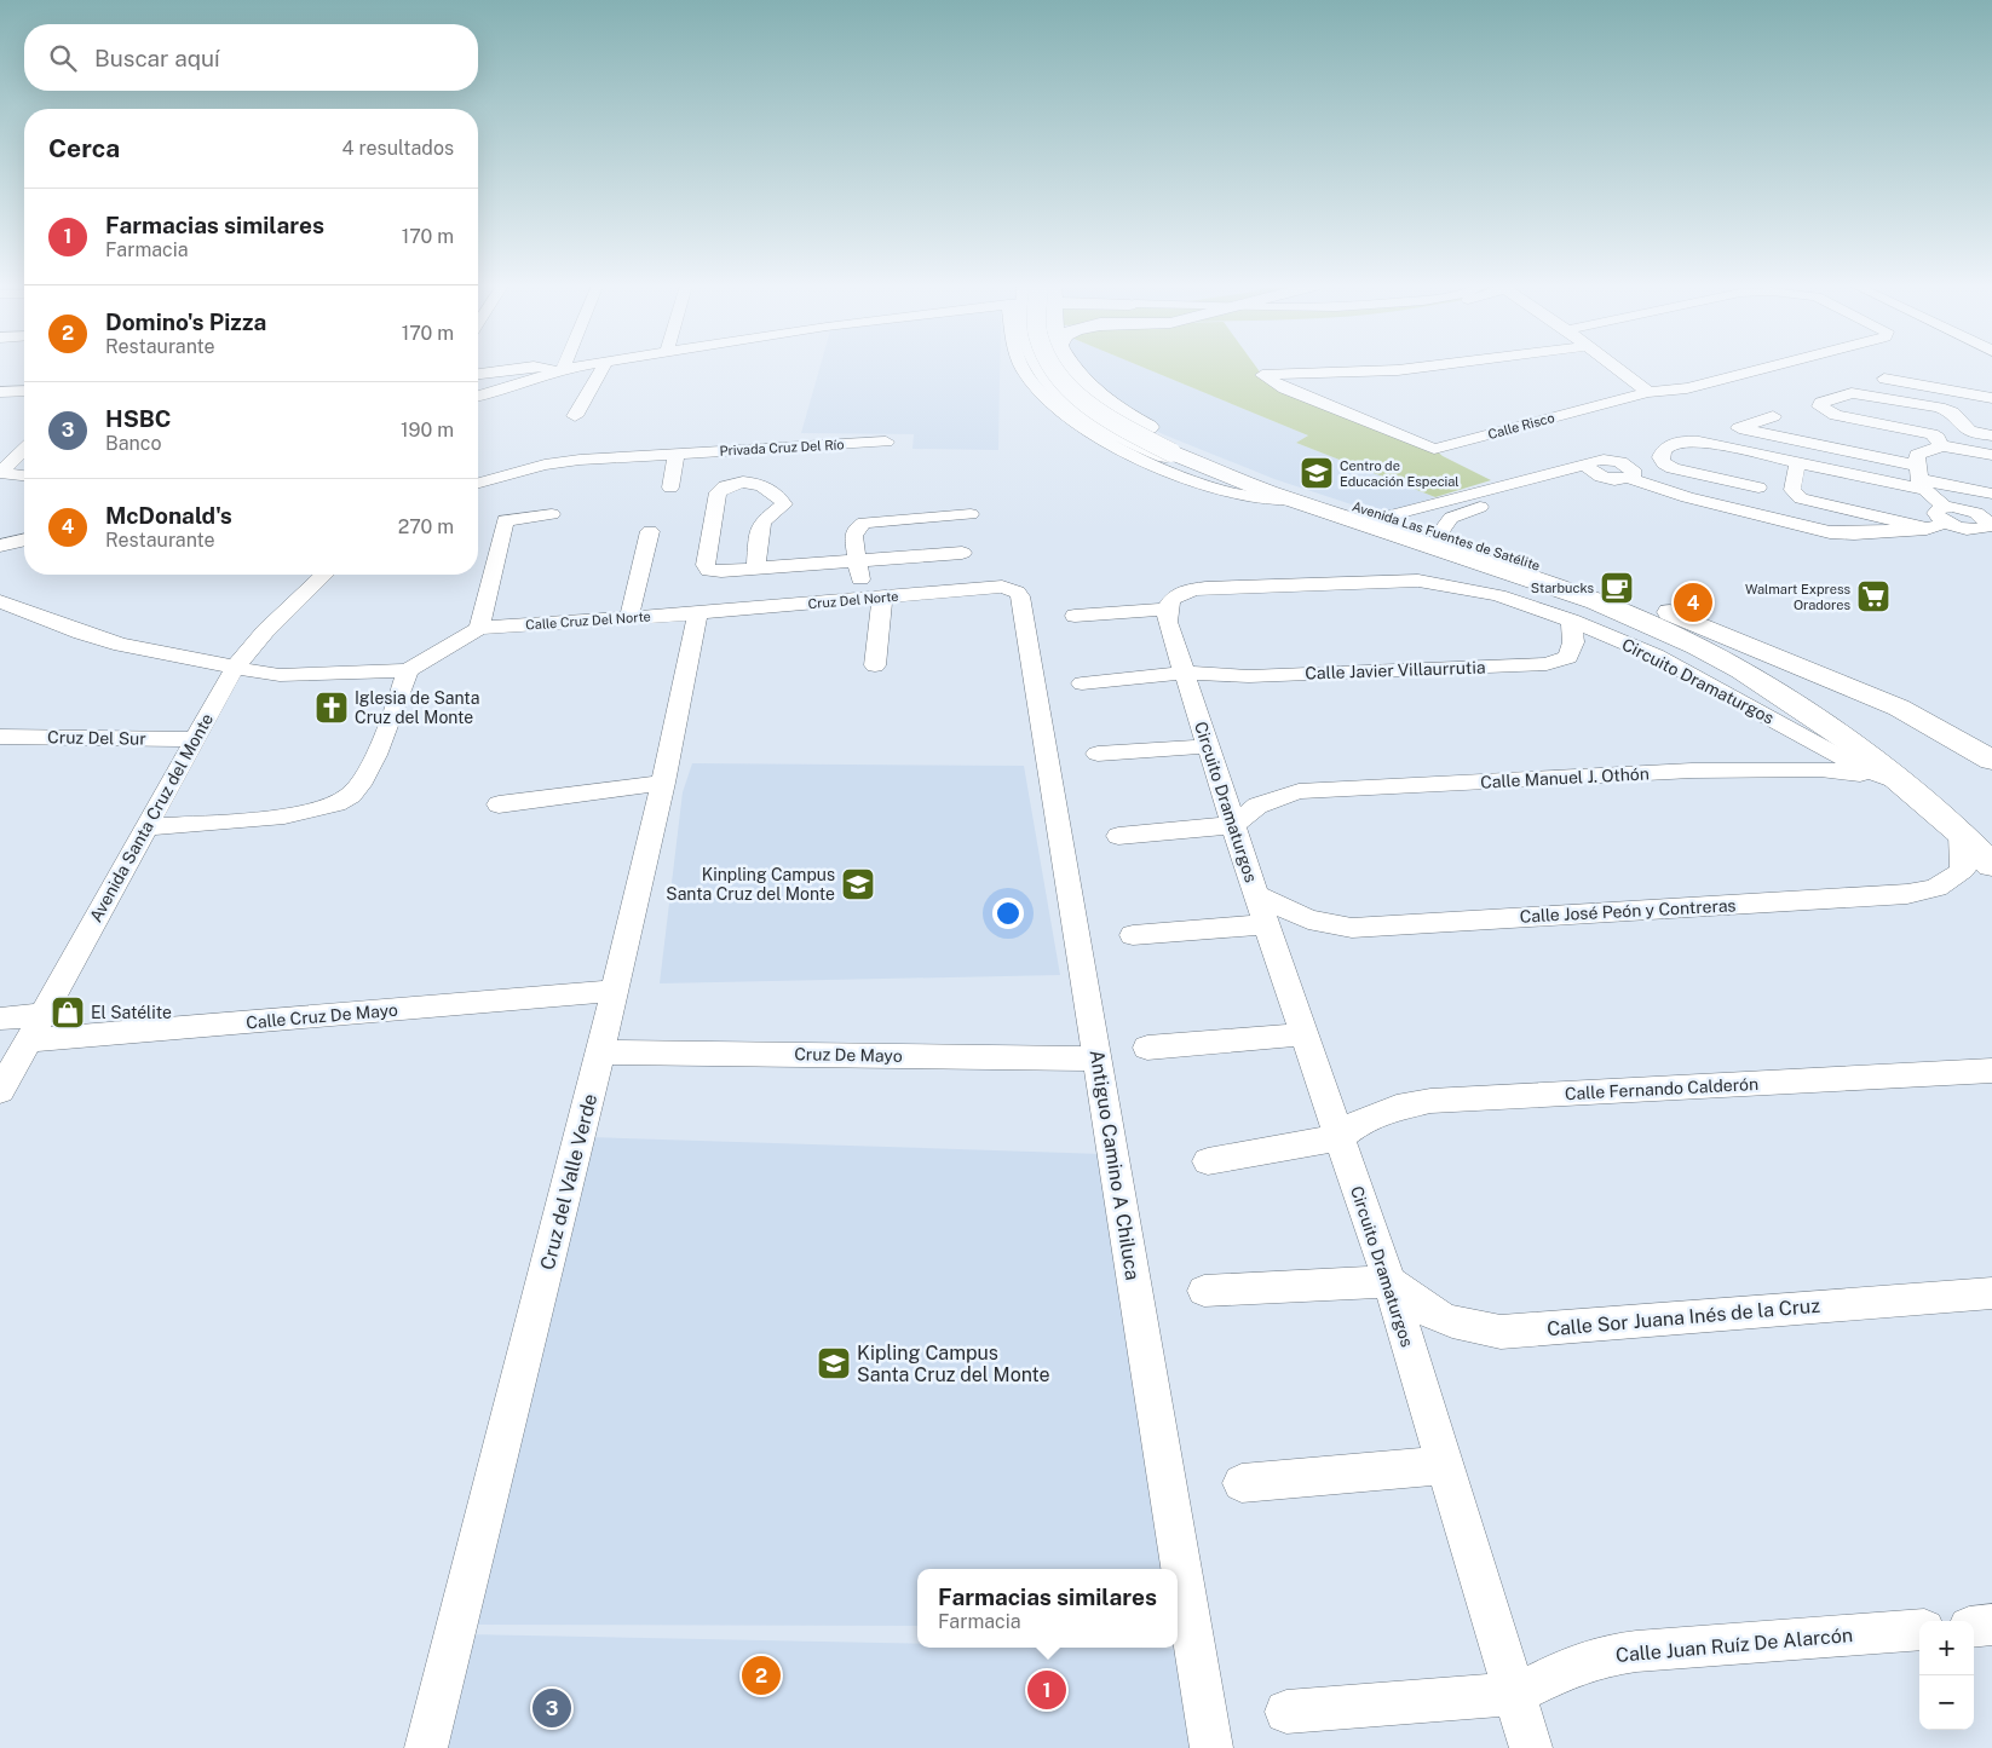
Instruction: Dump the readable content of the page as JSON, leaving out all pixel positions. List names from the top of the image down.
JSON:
{
  "streets": {
    "main road": ["Avenida Las Fuentes de Satélite", "Circuito Dramaturgos"],
    "street": [
      "Calle Risco",
      "Privada Cruz Del Río",
      "Cruz Del Norte",
      "Calle Cruz Del Norte",
      "Calle Javier Villaurrutia",
      "Cruz Del Sur",
      "Calle Manuel J. Othón",
      "Avenida Santa Cruz del Monte",
      "Calle José Peón y Contreras",
      "Calle Cruz De Mayo",
      "Cruz De Mayo",
      "Calle Fernando Calderón",
      "Antiguo Camino A Chiluca",
      "Cruz del Valle Verde",
      "Calle Sor Juana Inés de la Cruz",
      "Calle Juan Ruíz De Alarcón"
    ]
  },
  "crossings": [
    ["Avenida Las Fuentes de Satélite", "Circuito Dramaturgos"],
    ["Cruz Del Norte", "Calle Cruz Del Norte"],
    ["Cruz Del Norte", "Antiguo Camino A Chiluca"],
    ["Cruz Del Norte", "Cruz del Valle Verde"],
    ["Calle Cruz Del Norte", "Cruz del Valle Verde"],
    ["Calle Javier Villaurrutia", "Circuito Dramaturgos"],
    ["Circuito Dramaturgos", "Calle Manuel J. Othón"],
    ["Circuito Dramaturgos", "Calle José Peón y Contreras"],
    ["Circuito Dramaturgos", "Calle Fernando Calderón"],
    ["Circuito Dramaturgos", "Calle Sor Juana Inés de la Cruz"],
    ["Circuito Dramaturgos", "Calle Juan Ruíz De Alarcón"],
    ["Cruz Del Sur", "Avenida Santa Cruz del Monte"],
    ["Avenida Santa Cruz del Monte", "Calle Cruz De Mayo"],
    ["Calle Cruz De Mayo", "Cruz del Valle Verde"],
    ["Cruz De Mayo", "Antiguo Camino A Chiluca"],
    ["Cruz De Mayo", "Cruz del Valle Verde"]
  ],
  "places": {
    "school or university": ["Centro de Educación Especial", "Kinpling Campus Santa Cruz del Monte", "Kipling Campus Santa Cruz del Monte"],
    "cafe": ["Starbucks"],
    "supermarket": ["Walmart Express Oradores"],
    "church": ["Iglesia de Santa Cruz del Monte"],
    "shop": ["El Satélite"]
  },
  "page": {
    "search": "Buscar aquí",
    "heading": ["Cerca", "4 resultados"],
    "list": [
      {
        "mark": "1",
        "name": "Farmacias similares",
        "note": "Farmacia",
        "value": "170 m"
      },
      {
        "mark": "2",
        "name": "Domino's Pizza",
        "note": "Restaurante",
        "value": "170 m"
      },
      {
        "mark": "3",
        "name": "HSBC",
        "note": "Banco",
        "value": "190 m"
      },
      {
        "mark": "4",
        "name": "McDonald's",
        "note": "Restaurante",
        "value": "270 m"
      }
    ],
    "pins": [
      "4",
      "2",
      "1",
      "3"
    ],
    "popup": ["Farmacias similares", "Farmacia"],
    "map_buttons": ["+", "−"]
  }
}
